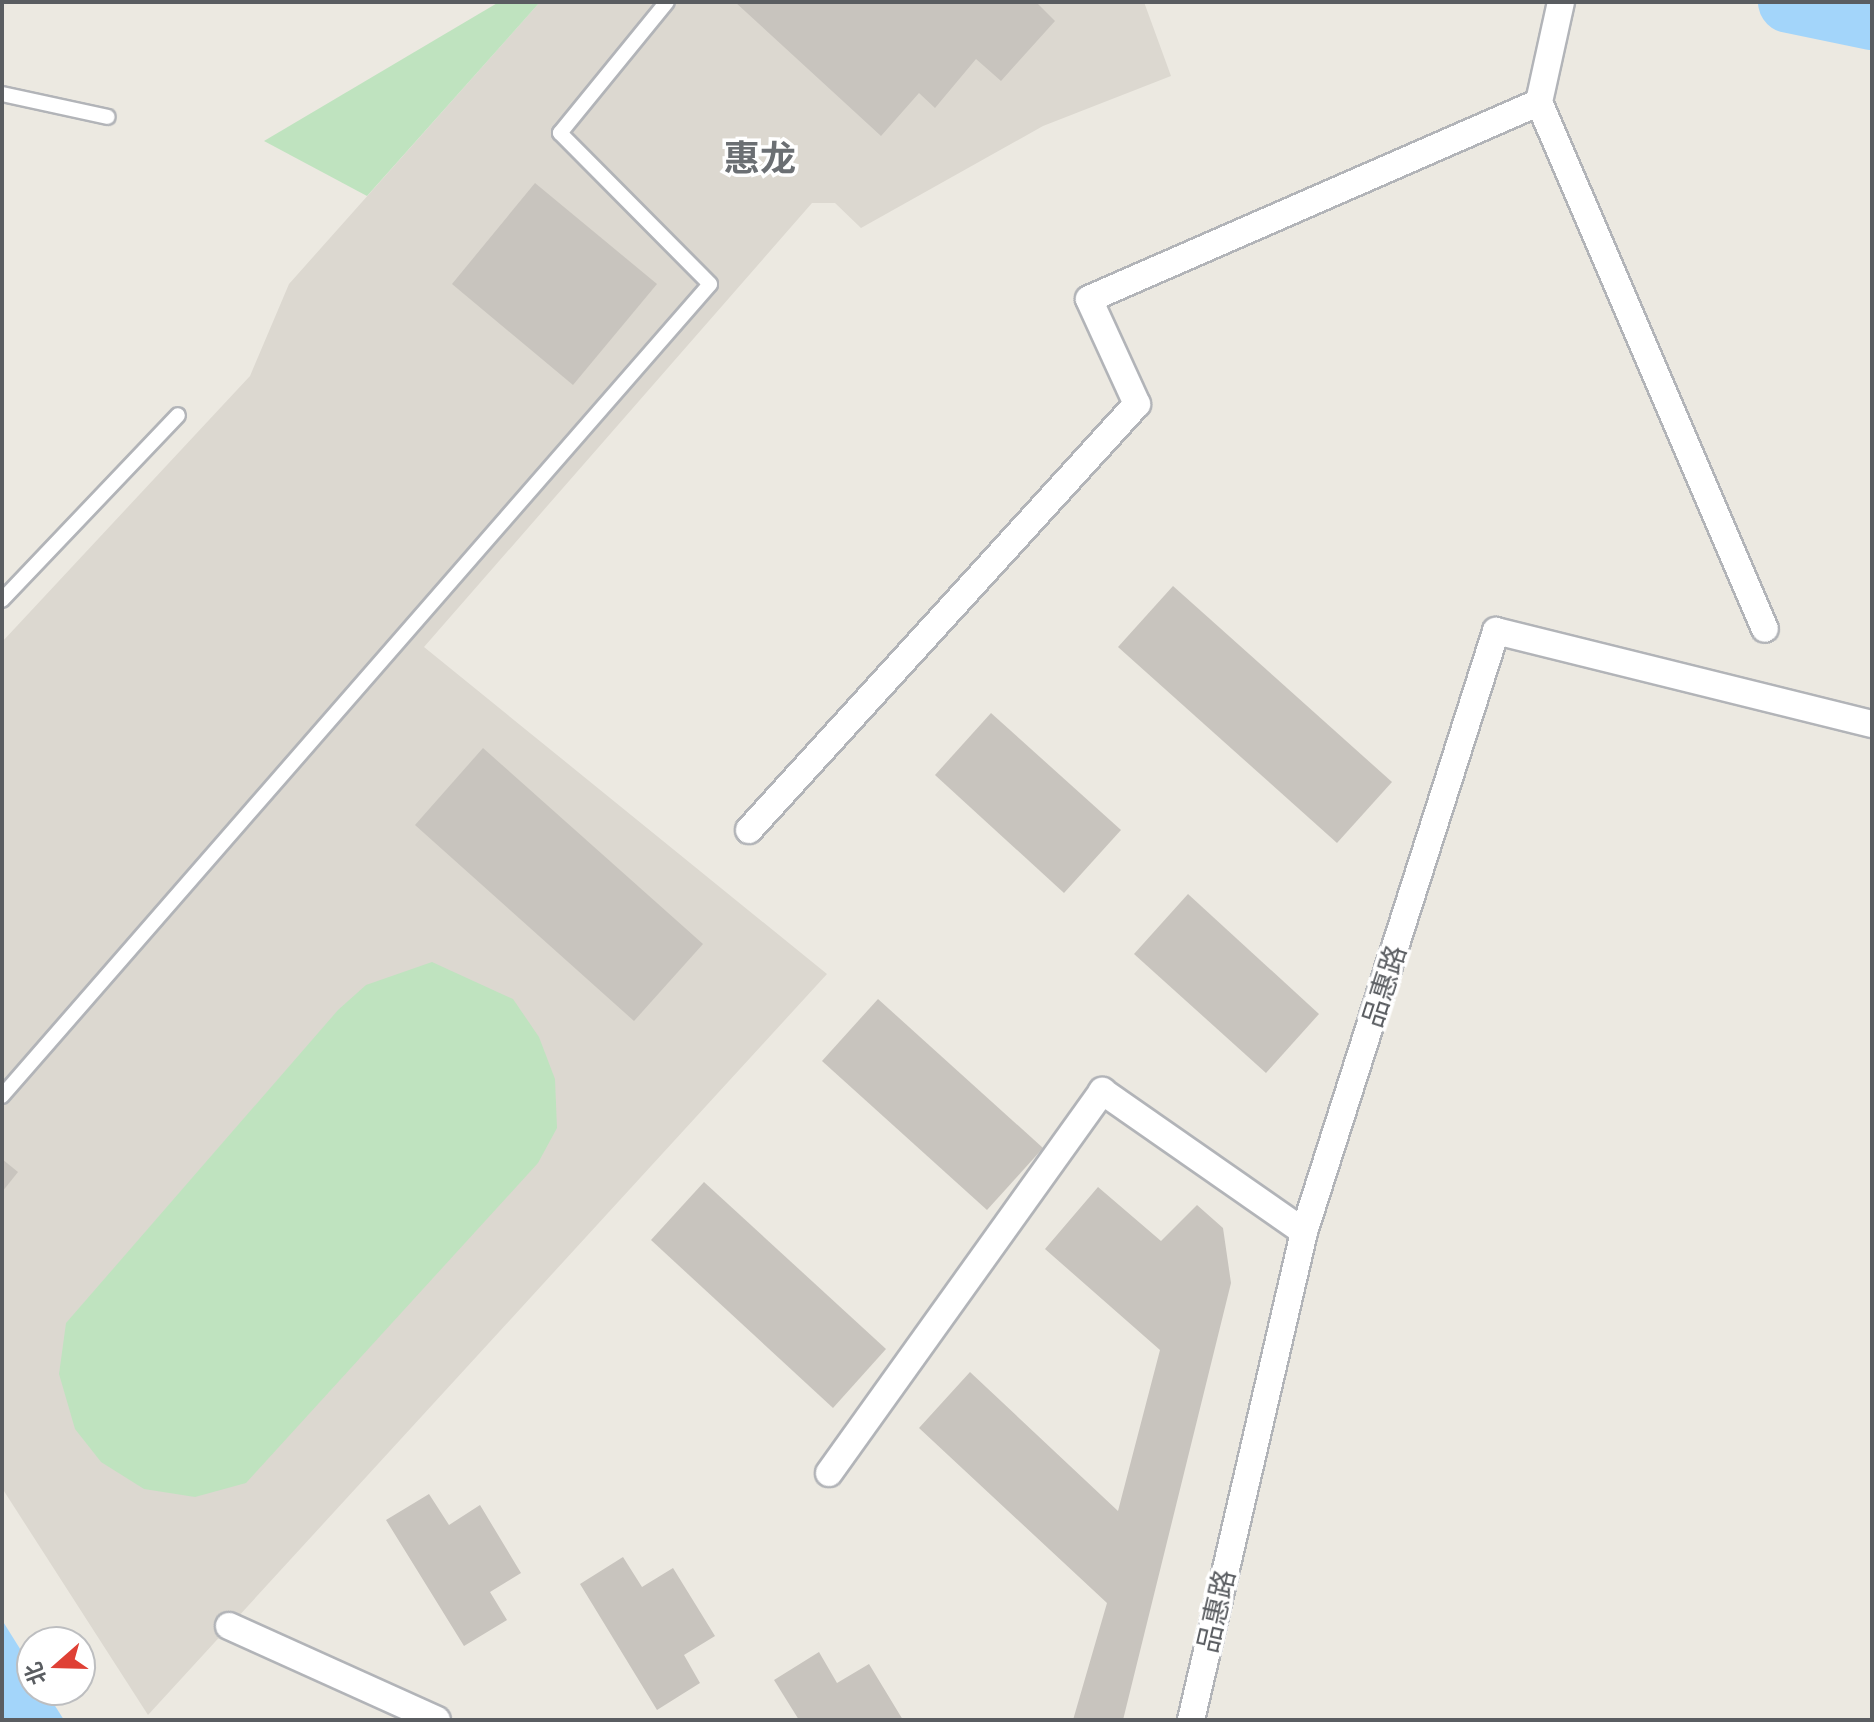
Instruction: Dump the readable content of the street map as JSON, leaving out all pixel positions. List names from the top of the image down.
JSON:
{
  "streets": {
    "street": ["品惠路"]
  },
  "districts": ["惠龙"],
  "north": "left"
}
